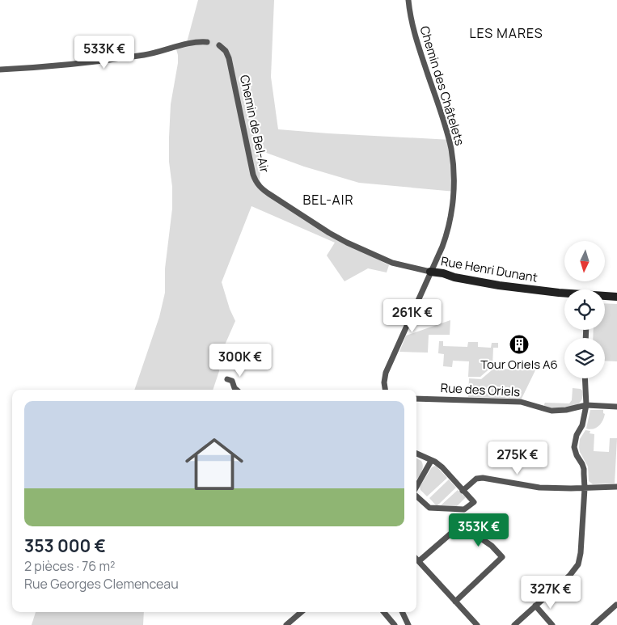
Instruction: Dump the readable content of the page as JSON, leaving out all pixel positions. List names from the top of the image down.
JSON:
{
  "streets": {
    "street": [
      "Chemin des Châtelets",
      "Chemin de Bel-Air",
      "Rue Henri Dunant",
      "Rue des Oriels"
    ]
  },
  "crossings": [
    ["Chemin des Châtelets", "Chemin de Bel-Air"],
    ["Chemin des Châtelets", "Rue Henri Dunant"],
    ["Chemin de Bel-Air", "Rue Henri Dunant"]
  ],
  "districts": ["LES MARES", "BEL-AIR"],
  "places": {
    "building": ["Tour Oriels A6"]
  },
  "north": "bottom",
  "page": {
    "price": [
      "533K €",
      "261K €",
      "300K €",
      "275K €",
      "353K €",
      "327K €"
    ],
    "list": [
      {
        "name": "353 000 €",
        "note": "2 pièces · 76 m² · Rue Georges Clemenceau"
      }
    ]
  }
}
